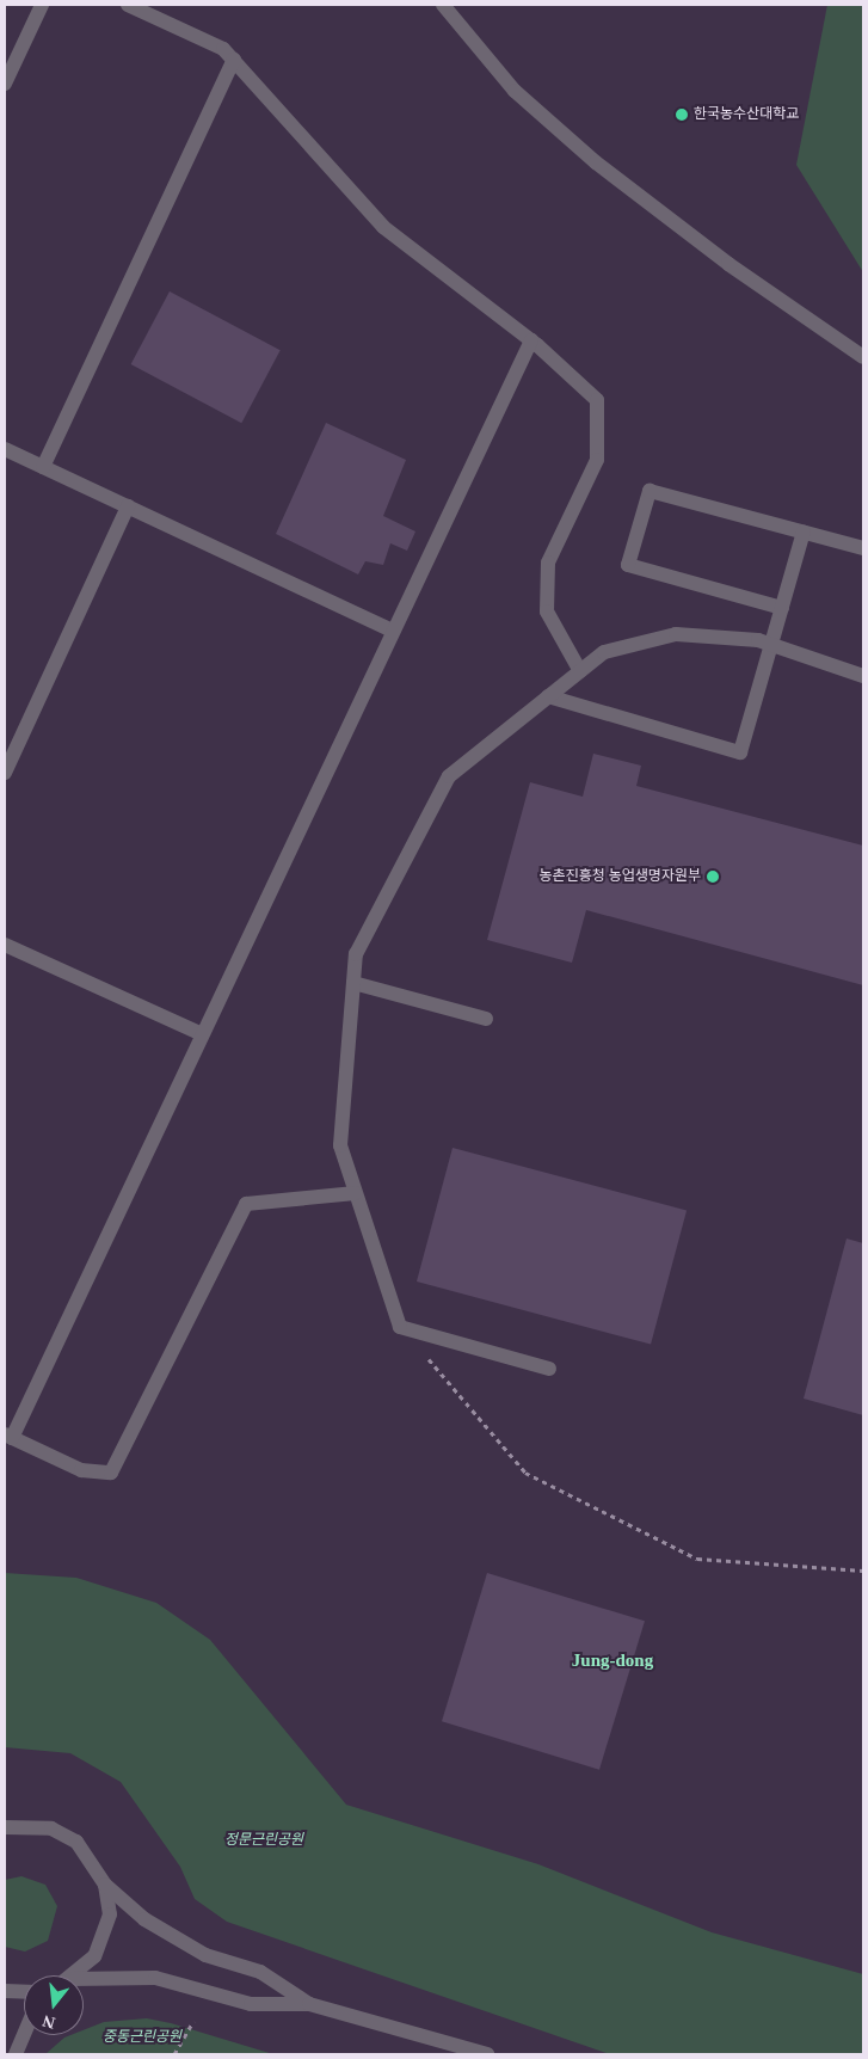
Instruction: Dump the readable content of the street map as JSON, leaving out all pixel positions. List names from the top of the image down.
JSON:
{
  "districts": ["Jung-dong"],
  "parks": ["정문근린공원", "중동근린공원"],
  "places": ["한국농수산대학교", "농촌진흥청 농업생명자원부"],
  "north": "bottom"
}
